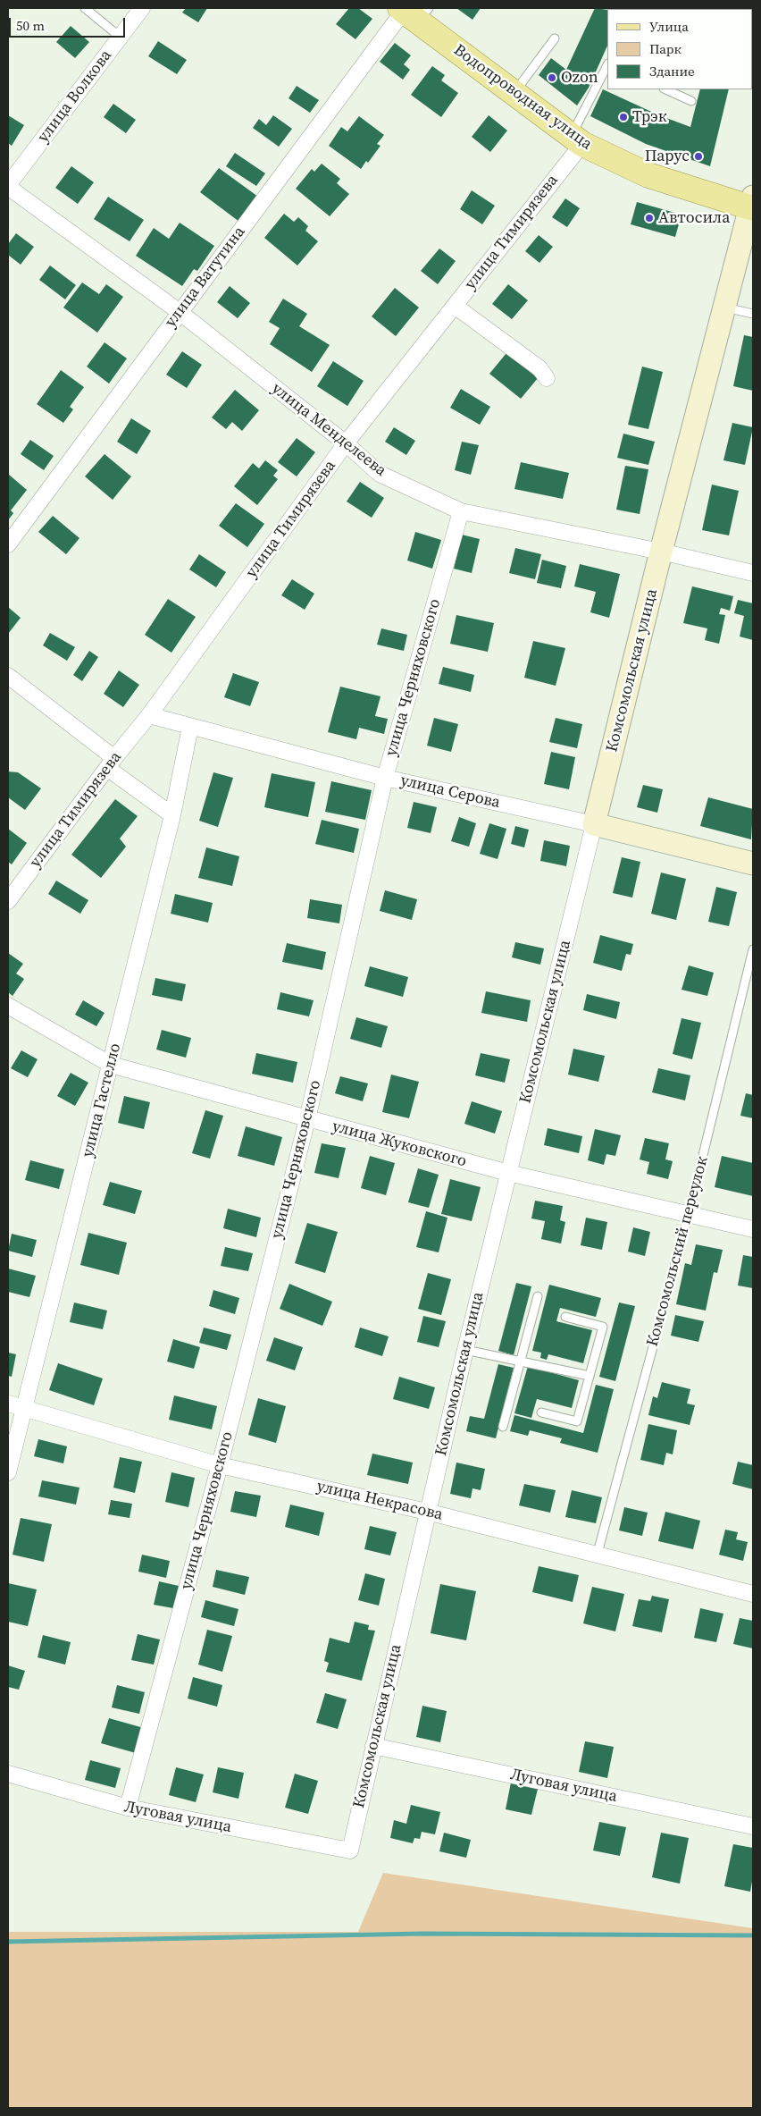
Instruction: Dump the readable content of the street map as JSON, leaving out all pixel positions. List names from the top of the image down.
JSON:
{
  "streets": {
    "main road": ["Водопроводная улица", "Комсомольская улица", "улица Серова"],
    "street": [
      "улица Волкова",
      "улица Тимирязева",
      "улица Ватутина",
      "улица Менделеева",
      "улица Черняховского",
      "улица Гастелло",
      "улица Жуковского",
      "улица Некрасова",
      "Луговая улица"
    ],
    "lane": ["Комсомольский переулок"]
  },
  "crossings": [
    ["улица Волкова", "улица Менделеева"],
    ["Водопроводная улица", "улица Тимирязева"],
    ["Водопроводная улица", "улица Ватутина"],
    ["Водопроводная улица", "Комсомольская улица"],
    ["улица Тимирязева", "улица Менделеева"],
    ["улица Тимирязева", "улица Серова"],
    ["улица Ватутина", "улица Менделеева"],
    ["улица Менделеева", "Комсомольская улица"],
    ["улица Менделеева", "улица Черняховского"],
    ["Комсомольская улица", "улица Серова"],
    ["Комсомольская улица", "улица Жуковского"],
    ["Комсомольская улица", "улица Некрасова"],
    ["Комсомольская улица", "Луговая улица"],
    ["улица Черняховского", "улица Серова"],
    ["улица Черняховского", "улица Жуковского"],
    ["улица Черняховского", "улица Некрасова"],
    ["улица Черняховского", "Луговая улица"],
    ["улица Серова", "улица Гастелло"],
    ["улица Гастелло", "улица Жуковского"],
    ["улица Гастелло", "улица Некрасова"],
    ["улица Жуковского", "Комсомольский переулок"],
    ["Комсомольский переулок", "улица Некрасова"]
  ],
  "places": [
    "Ozon",
    "Трэк",
    "Парус",
    "Автосила"
  ],
  "legend": ["Улица", "Парк", "Здание"],
  "scale_bar": "50 m"
}
